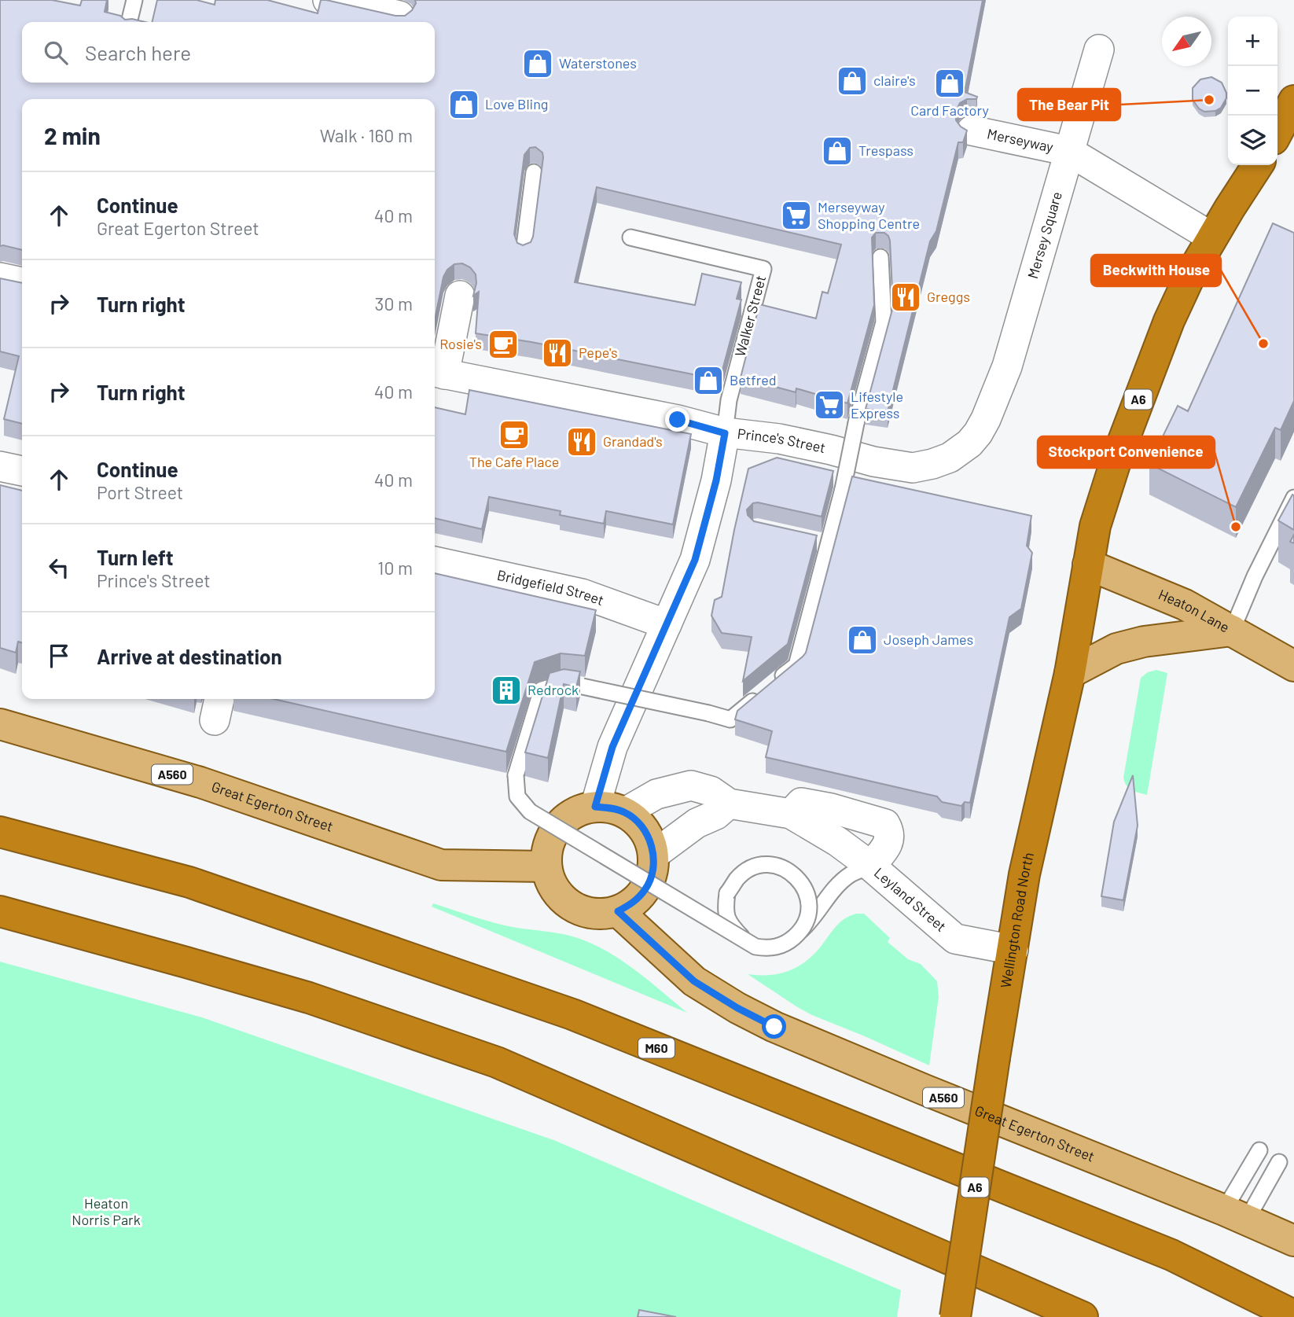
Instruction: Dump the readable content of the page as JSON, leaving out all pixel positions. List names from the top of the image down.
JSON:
{
  "streets": {
    "highway": ["A6", "Wellington Road North", "M60"],
    "main road": ["Heaton Lane", "A560", "Great Egerton Street"],
    "street": [
      "Merseyway",
      "Mersey Square",
      "Prince's Street",
      "Bridgefield Street",
      "Leyland Street"
    ],
    "lane": ["Walker Street"]
  },
  "crossings": [
    ["Merseyway", "Mersey Square"],
    ["Merseyway", "A6"],
    ["Merseyway", "Wellington Road North"],
    ["Mersey Square", "Prince's Street"],
    ["Walker Street", "Prince's Street"],
    ["A6", "Wellington Road North"],
    ["Heaton Lane", "Wellington Road North"],
    ["Great Egerton Street", "Leyland Street"],
    ["Leyland Street", "Wellington Road North"]
  ],
  "parks": ["Heaton Norris Park"],
  "places": {
    "shop": [
      "Waterstones",
      "claire's",
      "Card Factory",
      "Love Bling",
      "Trespass",
      "Betfred",
      "Joseph James"
    ],
    "other": ["The Bear Pit", "Beckwith House", "Stockport Convenience"],
    "supermarket": ["Merseyway Shopping Centre", "Lifestyle Express"],
    "restaurant": ["Greggs", "Pepe's", "Grandad's"],
    "cafe": ["Rosie's", "The Cafe Place"],
    "building": ["Redrock"]
  },
  "north": "bottom left",
  "page": {
    "map_buttons": ["+", "−"],
    "search": "Search here",
    "heading": ["2 min", "Walk · 160 m"],
    "list": [
      ["Continue", "Great Egerton Street", "40 m"],
      ["Turn right", "30 m"],
      ["Turn right", "40 m"],
      ["Continue", "Port Street", "40 m"],
      ["Turn left", "Prince's Street", "10 m"],
      "Arrive at destination"
    ]
  }
}
